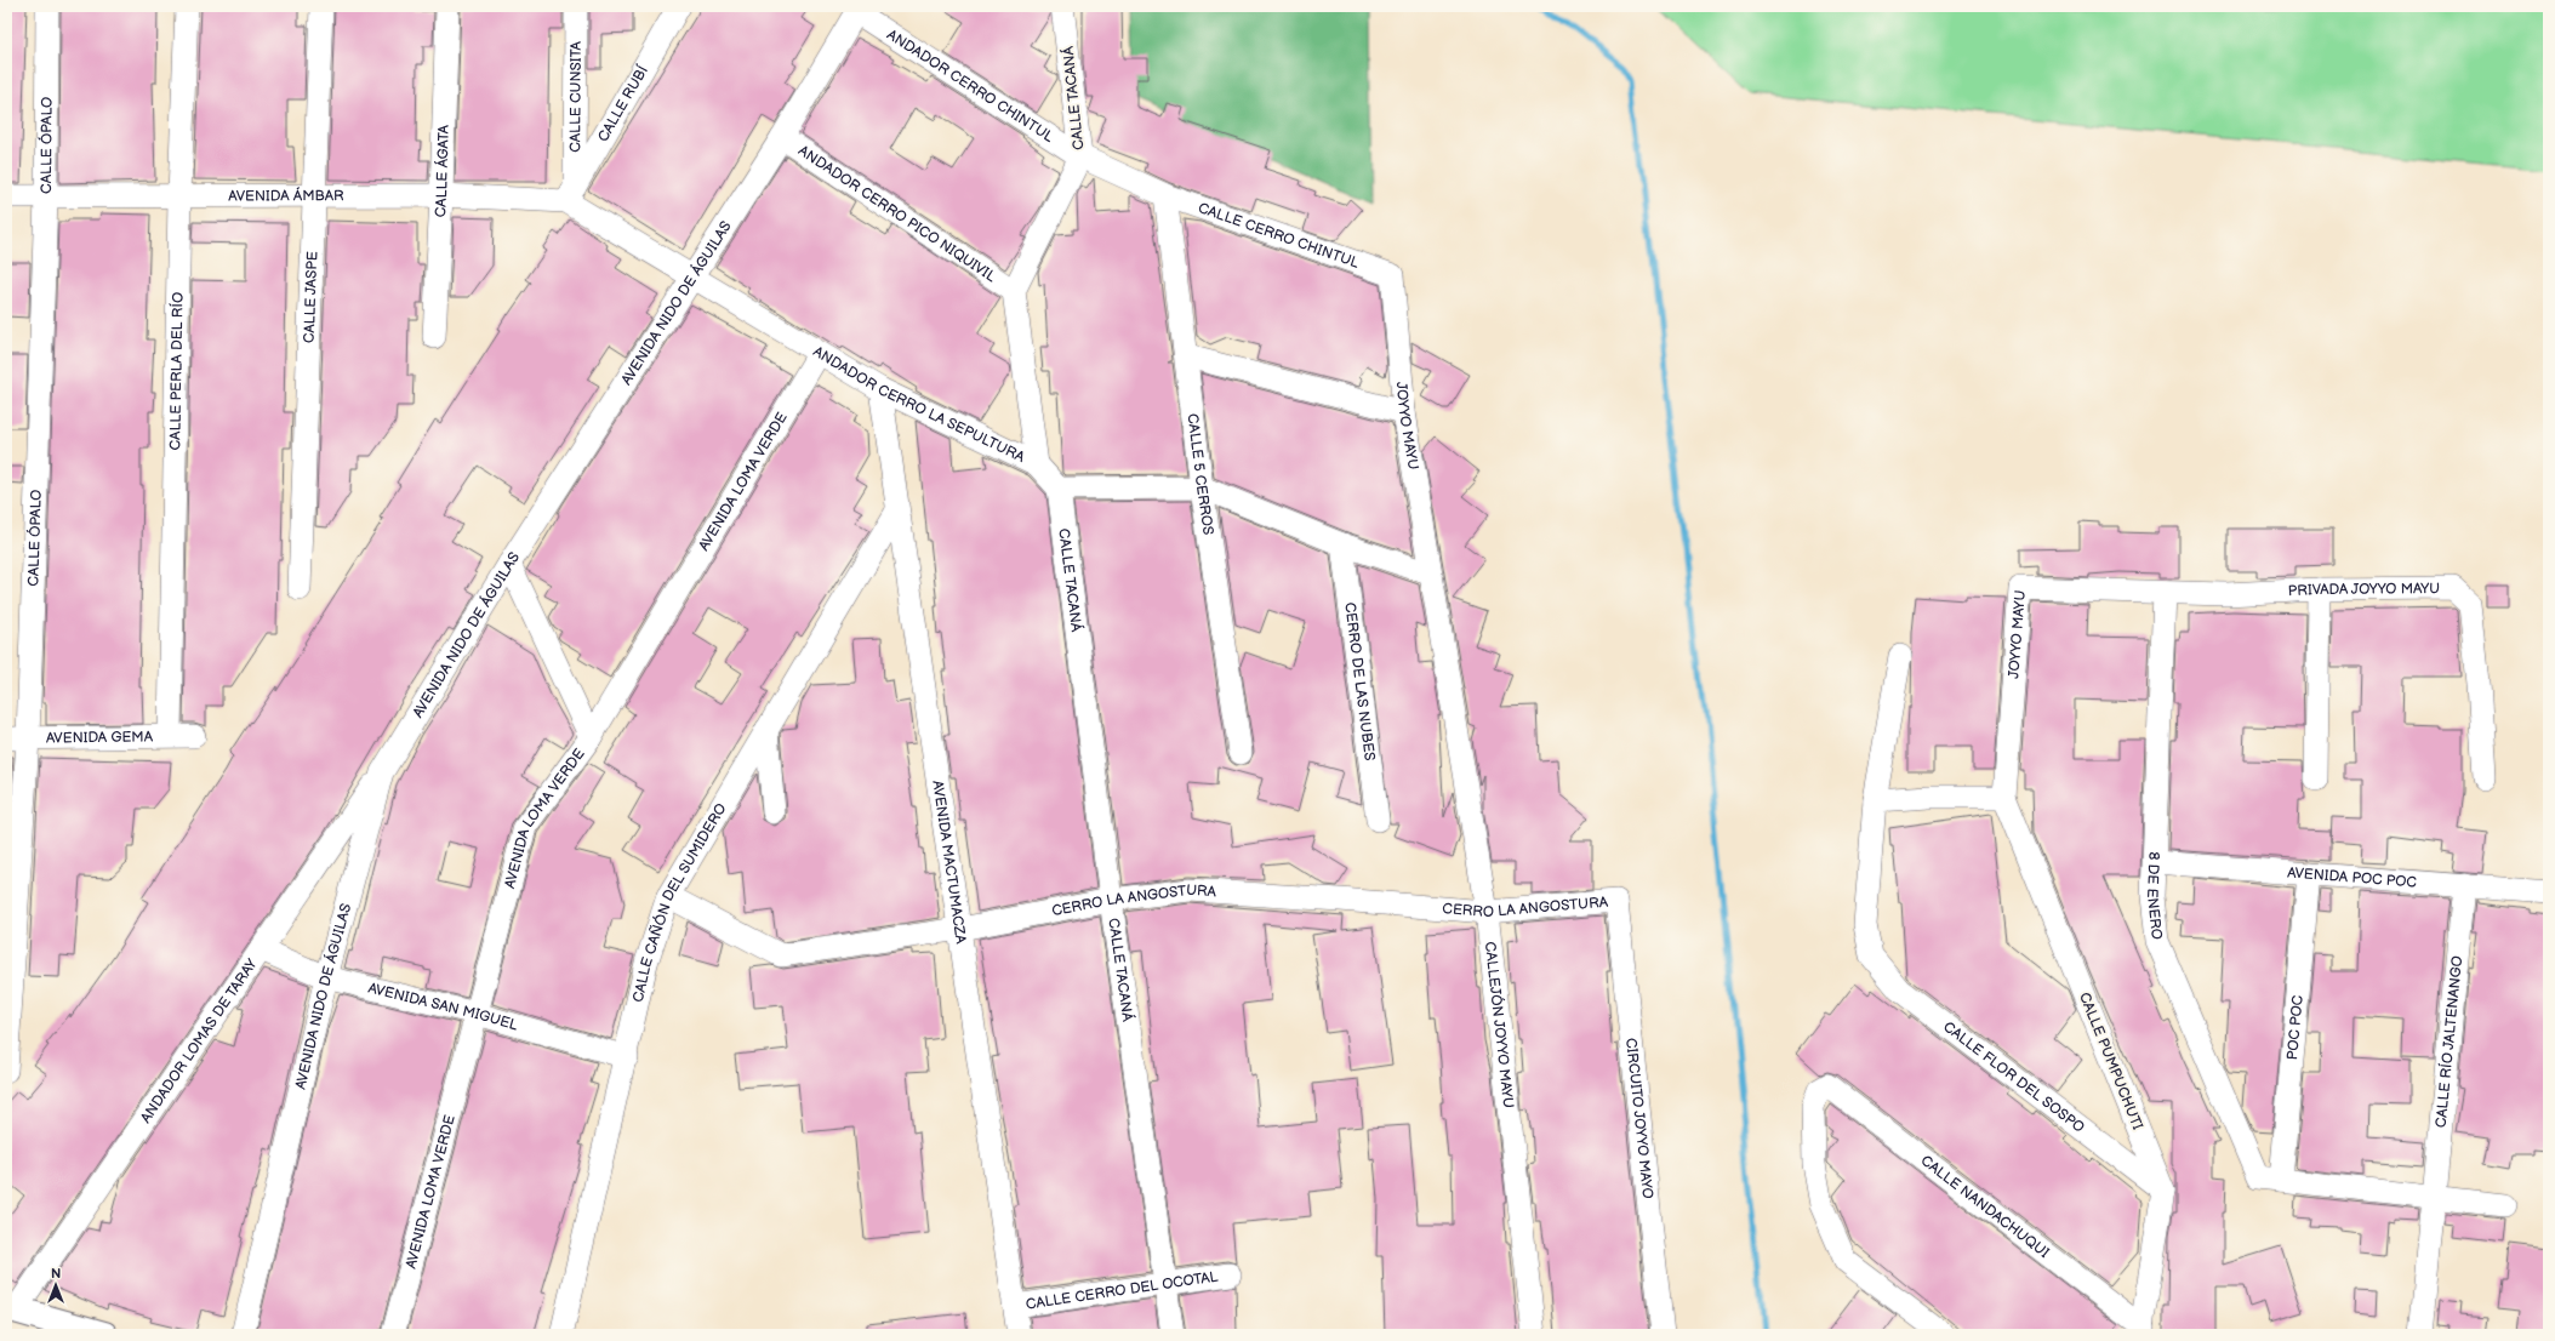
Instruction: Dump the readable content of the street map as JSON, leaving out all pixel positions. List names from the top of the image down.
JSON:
{
  "streets": {
    "street": [
      "ANDADOR CERRO CHINTUL",
      "CALLE CUNSITA",
      "CALLE TACANÁ",
      "CALLE RUBÍ",
      "CALLE ÓPALO",
      "CALLE ÁGATA",
      "AVENIDA ÁMBAR",
      "ANDADOR CERRO PICO NIQUIVIL",
      "CALLE CERRO CHINTUL",
      "CALLE JASPE",
      "AVENIDA NIDO DE ÁGUILAS",
      "CALLE PERLA DEL RÍO",
      "ANDADOR CERRO LA SEPULTURA",
      "JOYYO MAYU",
      "CALLE 5 CERROS",
      "AVENIDA LOMA VERDE",
      "PRIVADA JOYYO MAYU",
      "CERRO DE LAS NUBES",
      "AVENIDA GEMA",
      "AVENIDA MACTUMACZA",
      "AVENIDA POC POC",
      "8 DE ENERO",
      "CERRO LA ANGOSTURA",
      "CALLE CAÑÓN DEL SUMIDERO",
      "AVENIDA SAN MIGUEL",
      "CALLEJÓN JOYYO MAYU",
      "POC POC",
      "ANDADOR LOMAS DE TARAY",
      "CALLE RÍO JALTENANGO",
      "CALLE PUMPUCHUTI",
      "CALLE FLOR DEL SOSPO",
      "CIRCUITO JOYYO MAYO",
      "CALLE NANDACHUQUI",
      "CALLE CERRO DEL OCOTAL"
    ]
  },
  "crossings": [
    ["ANDADOR CERRO CHINTUL", "CALLE TACANÁ"],
    ["ANDADOR CERRO CHINTUL", "CALLE CERRO CHINTUL"],
    ["ANDADOR CERRO CHINTUL", "AVENIDA NIDO DE ÁGUILAS"],
    ["ANDADOR CERRO CHINTUL", "CALLE 5 CERROS"],
    ["CALLE CUNSITA", "CALLE RUBÍ"],
    ["CALLE CUNSITA", "AVENIDA ÁMBAR"],
    ["CALLE CUNSITA", "ANDADOR CERRO LA SEPULTURA"],
    ["CALLE TACANÁ", "ANDADOR CERRO PICO NIQUIVIL"],
    ["CALLE TACANÁ", "ANDADOR CERRO LA SEPULTURA"],
    ["CALLE TACANÁ", "CERRO LA ANGOSTURA"],
    ["CALLE TACANÁ", "CALLE CERRO DEL OCOTAL"],
    ["CALLE RUBÍ", "AVENIDA ÁMBAR"],
    ["CALLE RUBÍ", "ANDADOR CERRO LA SEPULTURA"],
    ["CALLE ÓPALO", "AVENIDA ÁMBAR"],
    ["CALLE ÓPALO", "AVENIDA GEMA"],
    ["CALLE ÁGATA", "AVENIDA ÁMBAR"],
    ["AVENIDA ÁMBAR", "CALLE JASPE"],
    ["AVENIDA ÁMBAR", "CALLE PERLA DEL RÍO"],
    ["AVENIDA ÁMBAR", "ANDADOR CERRO LA SEPULTURA"],
    ["ANDADOR CERRO PICO NIQUIVIL", "AVENIDA NIDO DE ÁGUILAS"],
    ["CALLE CERRO CHINTUL", "JOYYO MAYU"],
    ["CALLE CERRO CHINTUL", "CALLE 5 CERROS"],
    ["AVENIDA NIDO DE ÁGUILAS", "ANDADOR CERRO LA SEPULTURA"],
    ["AVENIDA NIDO DE ÁGUILAS", "AVENIDA SAN MIGUEL"],
    ["AVENIDA NIDO DE ÁGUILAS", "ANDADOR LOMAS DE TARAY"],
    ["CALLE PERLA DEL RÍO", "AVENIDA GEMA"],
    ["ANDADOR CERRO LA SEPULTURA", "AVENIDA LOMA VERDE"],
    ["ANDADOR CERRO LA SEPULTURA", "AVENIDA MACTUMACZA"],
    ["JOYYO MAYU", "PRIVADA JOYYO MAYU"],
    ["JOYYO MAYU", "8 DE ENERO"],
    ["JOYYO MAYU", "CALLEJÓN JOYYO MAYU"],
    ["JOYYO MAYU", "CALLE PUMPUCHUTI"],
    ["AVENIDA LOMA VERDE", "AVENIDA SAN MIGUEL"],
    ["PRIVADA JOYYO MAYU", "8 DE ENERO"],
    ["AVENIDA MACTUMACZA", "CERRO LA ANGOSTURA"],
    ["AVENIDA MACTUMACZA", "CALLE CAÑÓN DEL SUMIDERO"],
    ["AVENIDA MACTUMACZA", "CALLE CERRO DEL OCOTAL"],
    ["AVENIDA POC POC", "8 DE ENERO"],
    ["AVENIDA POC POC", "POC POC"],
    ["AVENIDA POC POC", "CALLE RÍO JALTENANGO"],
    ["8 DE ENERO", "POC POC"],
    ["CERRO LA ANGOSTURA", "CALLE CAÑÓN DEL SUMIDERO"],
    ["CERRO LA ANGOSTURA", "CALLEJÓN JOYYO MAYU"],
    ["CERRO LA ANGOSTURA", "CIRCUITO JOYYO MAYO"],
    ["CALLE CAÑÓN DEL SUMIDERO", "AVENIDA SAN MIGUEL"],
    ["AVENIDA SAN MIGUEL", "ANDADOR LOMAS DE TARAY"],
    ["CALLE PUMPUCHUTI", "CALLE FLOR DEL SOSPO"]
  ],
  "north": "top"
}
